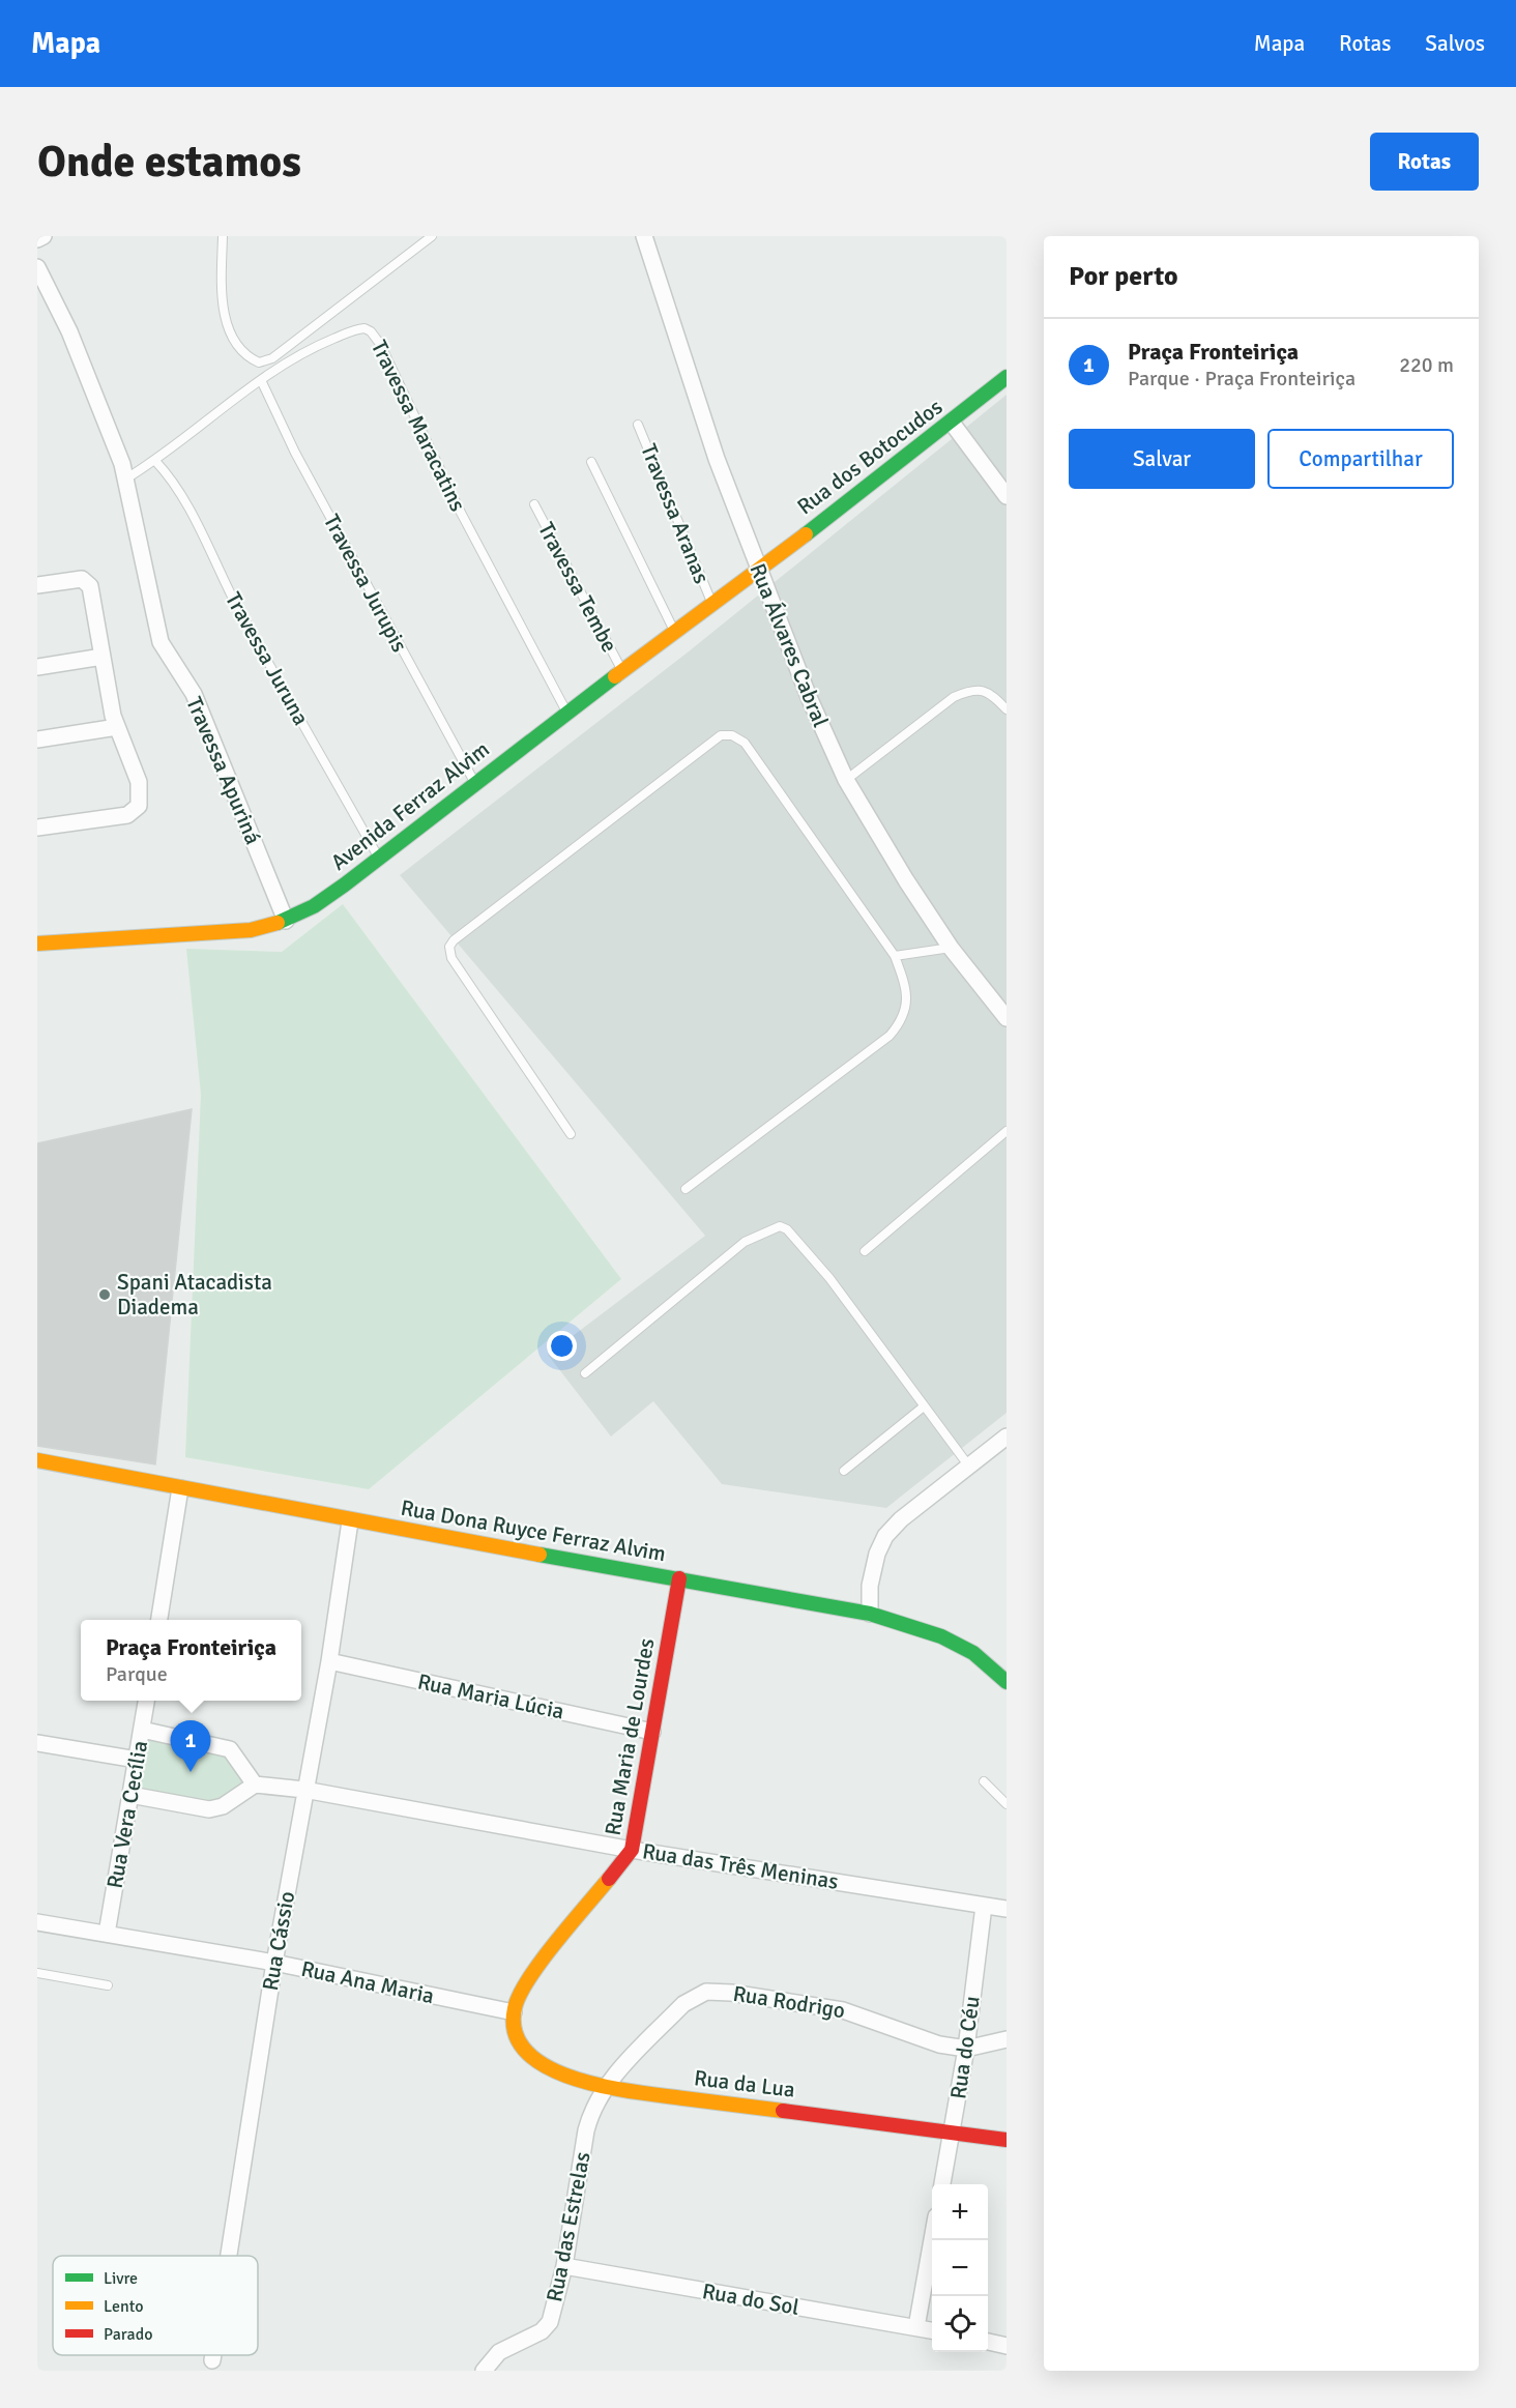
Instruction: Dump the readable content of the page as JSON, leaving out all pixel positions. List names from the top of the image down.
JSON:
{
  "streets": {
    "street": [
      "Rua dos Botocudos",
      "Rua Álvares Cabral",
      "Travessa Apuriná",
      "Avenida Ferraz Alvim",
      "Rua Dona Ruyce Ferraz Alvim",
      "Rua Maria Lúcia",
      "Rua Maria de Lourdes",
      "Rua Vera Cecília",
      "Rua das Três Meninas",
      "Rua Cássio",
      "Rua Ana Maria",
      "Rua Rodrigo",
      "Rua do Céu",
      "Rua da Lua",
      "Rua das Estrelas",
      "Rua do Sol"
    ],
    "lane": [
      "Travessa Maracatins",
      "Travessa Aranas",
      "Travessa Jurupis",
      "Travessa Tembe",
      "Travessa Juruna"
    ]
  },
  "crossings": [
    ["Travessa Maracatins", "Travessa Jurupis"],
    ["Travessa Maracatins", "Travessa Juruna"],
    ["Travessa Maracatins", "Travessa Apuriná"],
    ["Travessa Maracatins", "Avenida Ferraz Alvim"],
    ["Rua dos Botocudos", "Rua Álvares Cabral"],
    ["Rua dos Botocudos", "Avenida Ferraz Alvim"],
    ["Travessa Aranas", "Avenida Ferraz Alvim"],
    ["Travessa Jurupis", "Avenida Ferraz Alvim"],
    ["Travessa Tembe", "Avenida Ferraz Alvim"],
    ["Rua Álvares Cabral", "Avenida Ferraz Alvim"],
    ["Travessa Juruna", "Avenida Ferraz Alvim"],
    ["Travessa Apuriná", "Avenida Ferraz Alvim"],
    ["Rua Dona Ruyce Ferraz Alvim", "Rua Maria de Lourdes"],
    ["Rua Dona Ruyce Ferraz Alvim", "Rua Cássio"],
    ["Rua Maria Lúcia", "Rua Maria de Lourdes"],
    ["Rua Maria Lúcia", "Rua Cássio"],
    ["Rua Maria de Lourdes", "Rua das Três Meninas"],
    ["Rua Maria de Lourdes", "Rua Ana Maria"],
    ["Rua Maria de Lourdes", "Rua da Lua"],
    ["Rua Vera Cecília", "Rua Ana Maria"],
    ["Rua das Três Meninas", "Rua Cássio"],
    ["Rua das Três Meninas", "Rua do Céu"],
    ["Rua Cássio", "Rua Ana Maria"],
    ["Rua Ana Maria", "Rua da Lua"],
    ["Rua Rodrigo", "Rua do Céu"],
    ["Rua Rodrigo", "Rua da Lua"],
    ["Rua Rodrigo", "Rua das Estrelas"],
    ["Rua do Céu", "Rua da Lua"],
    ["Rua da Lua", "Rua das Estrelas"],
    ["Rua das Estrelas", "Rua do Sol"]
  ],
  "places": ["Spani Atacadista Diadema"],
  "legend": ["Livre", "Lento", "Parado"],
  "page": {
    "header": "Mapa",
    "nav": ["Mapa", "Rotas", "Salvos"],
    "buttons": [
      "Rotas",
      ["Salvar", "Compartilhar"]
    ],
    "title": "Onde estamos",
    "heading": "Por perto",
    "list": [
      {
        "mark": "1",
        "name": "Praça Fronteiriça",
        "note": "Parque · Praça Fronteiriça",
        "value": "220 m"
      }
    ],
    "popup": ["Praça Fronteiriça", "Parque"],
    "pins": "1",
    "map_buttons": ["+", "−"]
  }
}
